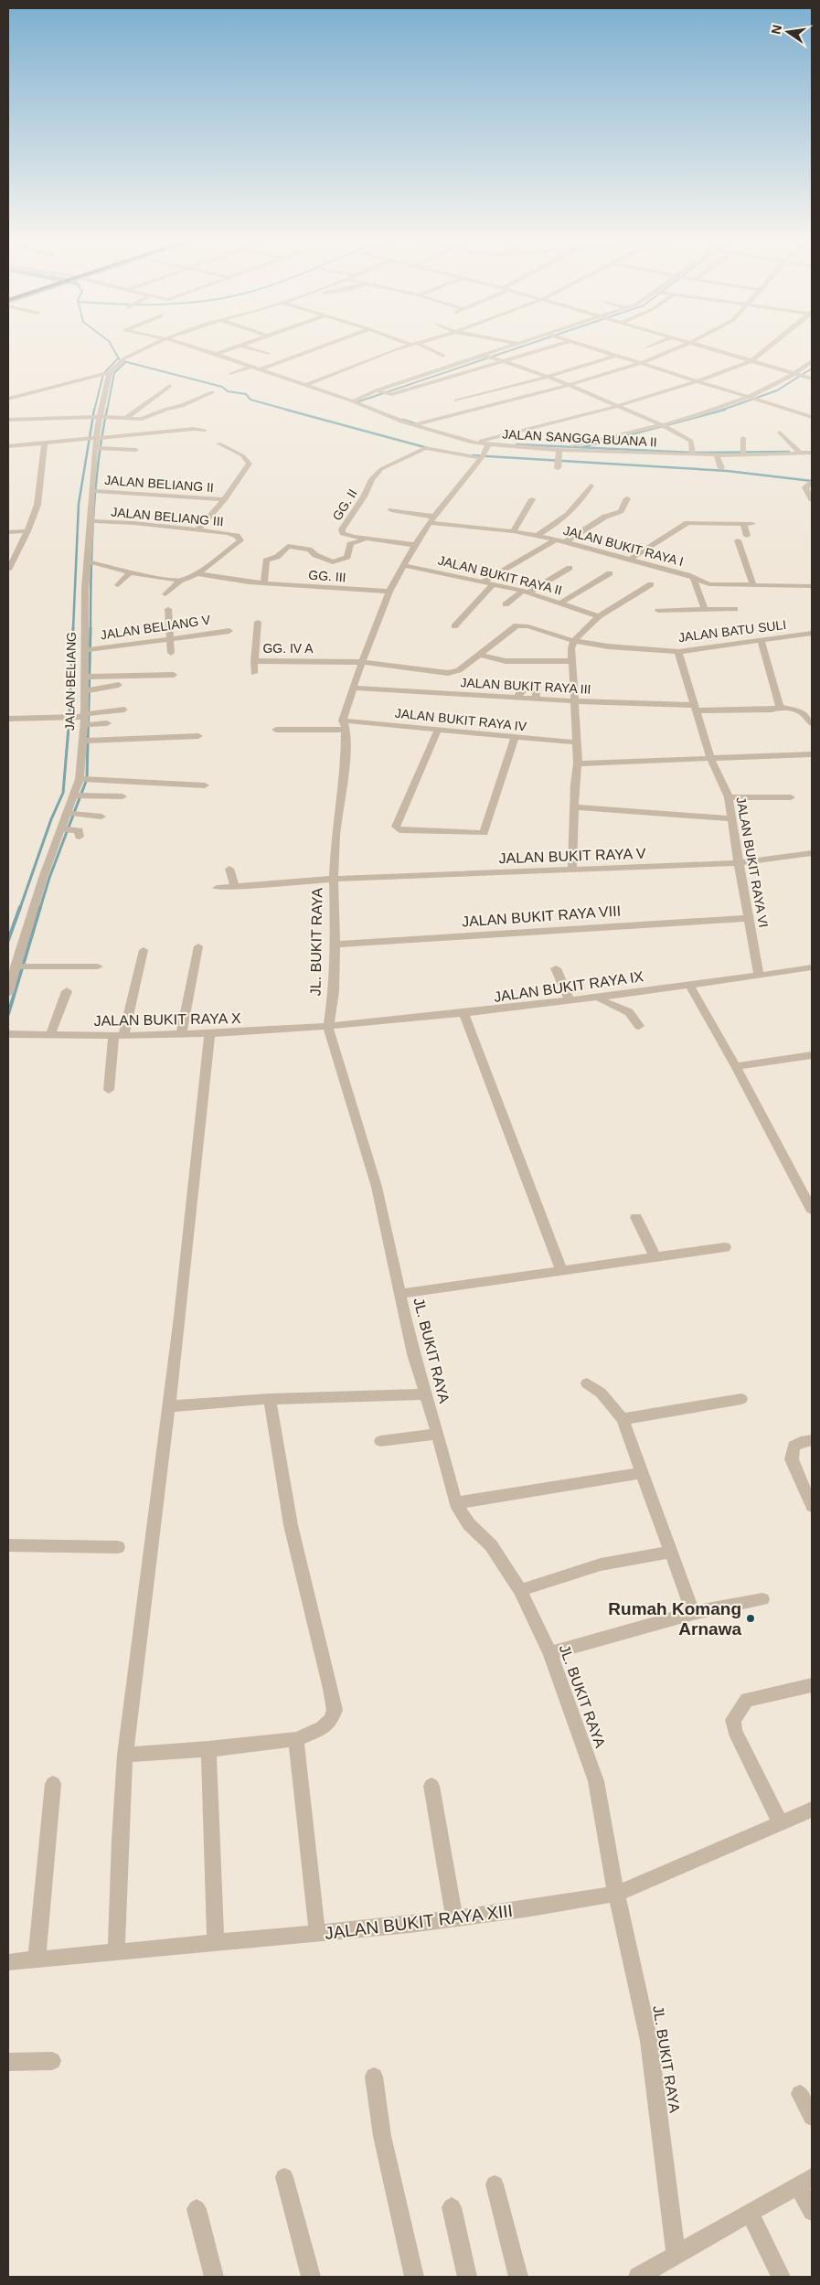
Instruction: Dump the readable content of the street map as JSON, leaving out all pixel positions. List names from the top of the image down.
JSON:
{
  "streets": {
    "street": [
      "JALAN SANGGA BUANA II",
      "JALAN BELIANG II",
      "GG. II",
      "JALAN BELIANG III",
      "JALAN BUKIT RAYA I",
      "JALAN BUKIT RAYA II",
      "GG. III",
      "JALAN BELIANG V",
      "JALAN BATU SULI",
      "GG. IV A",
      "JALAN BELIANG",
      "JALAN BUKIT RAYA III",
      "JALAN BUKIT RAYA IV",
      "JALAN BUKIT RAYA V",
      "JALAN BUKIT RAYA VI",
      "JALAN BUKIT RAYA VIII",
      "JL. BUKIT RAYA",
      "JALAN BUKIT RAYA IX",
      "JALAN BUKIT RAYA X",
      "JALAN BUKIT RAYA XIII"
    ]
  },
  "crossings": [
    ["JALAN SANGGA BUANA II", "JL. BUKIT RAYA"],
    ["JALAN BELIANG II", "JALAN BELIANG"],
    ["GG. II", "JL. BUKIT RAYA"],
    ["JALAN BELIANG III", "GG. III"],
    ["JALAN BELIANG III", "JALAN BELIANG"],
    ["JALAN BUKIT RAYA I", "JL. BUKIT RAYA"],
    ["JALAN BUKIT RAYA II", "JL. BUKIT RAYA"],
    ["GG. III", "JL. BUKIT RAYA"],
    ["JALAN BELIANG V", "JALAN BELIANG"],
    ["JALAN BATU SULI", "GG. IV A"],
    ["JALAN BATU SULI", "JALAN BUKIT RAYA VI"],
    ["GG. IV A", "JL. BUKIT RAYA"],
    ["JALAN BUKIT RAYA III", "JALAN BUKIT RAYA VI"],
    ["JALAN BUKIT RAYA III", "JL. BUKIT RAYA"],
    ["JALAN BUKIT RAYA IV", "JL. BUKIT RAYA"],
    ["JALAN BUKIT RAYA V", "JALAN BUKIT RAYA VI"],
    ["JALAN BUKIT RAYA V", "JL. BUKIT RAYA"],
    ["JALAN BUKIT RAYA VI", "JALAN BUKIT RAYA VIII"],
    ["JALAN BUKIT RAYA VI", "JALAN BUKIT RAYA IX"],
    ["JALAN BUKIT RAYA VIII", "JL. BUKIT RAYA"],
    ["JL. BUKIT RAYA", "JALAN BUKIT RAYA IX"],
    ["JL. BUKIT RAYA", "JALAN BUKIT RAYA X"],
    ["JL. BUKIT RAYA", "JALAN BUKIT RAYA XIII"],
    ["JALAN BUKIT RAYA IX", "JALAN BUKIT RAYA X"]
  ],
  "places": ["Rumah Komang Arnawa"],
  "north": "left"
}
